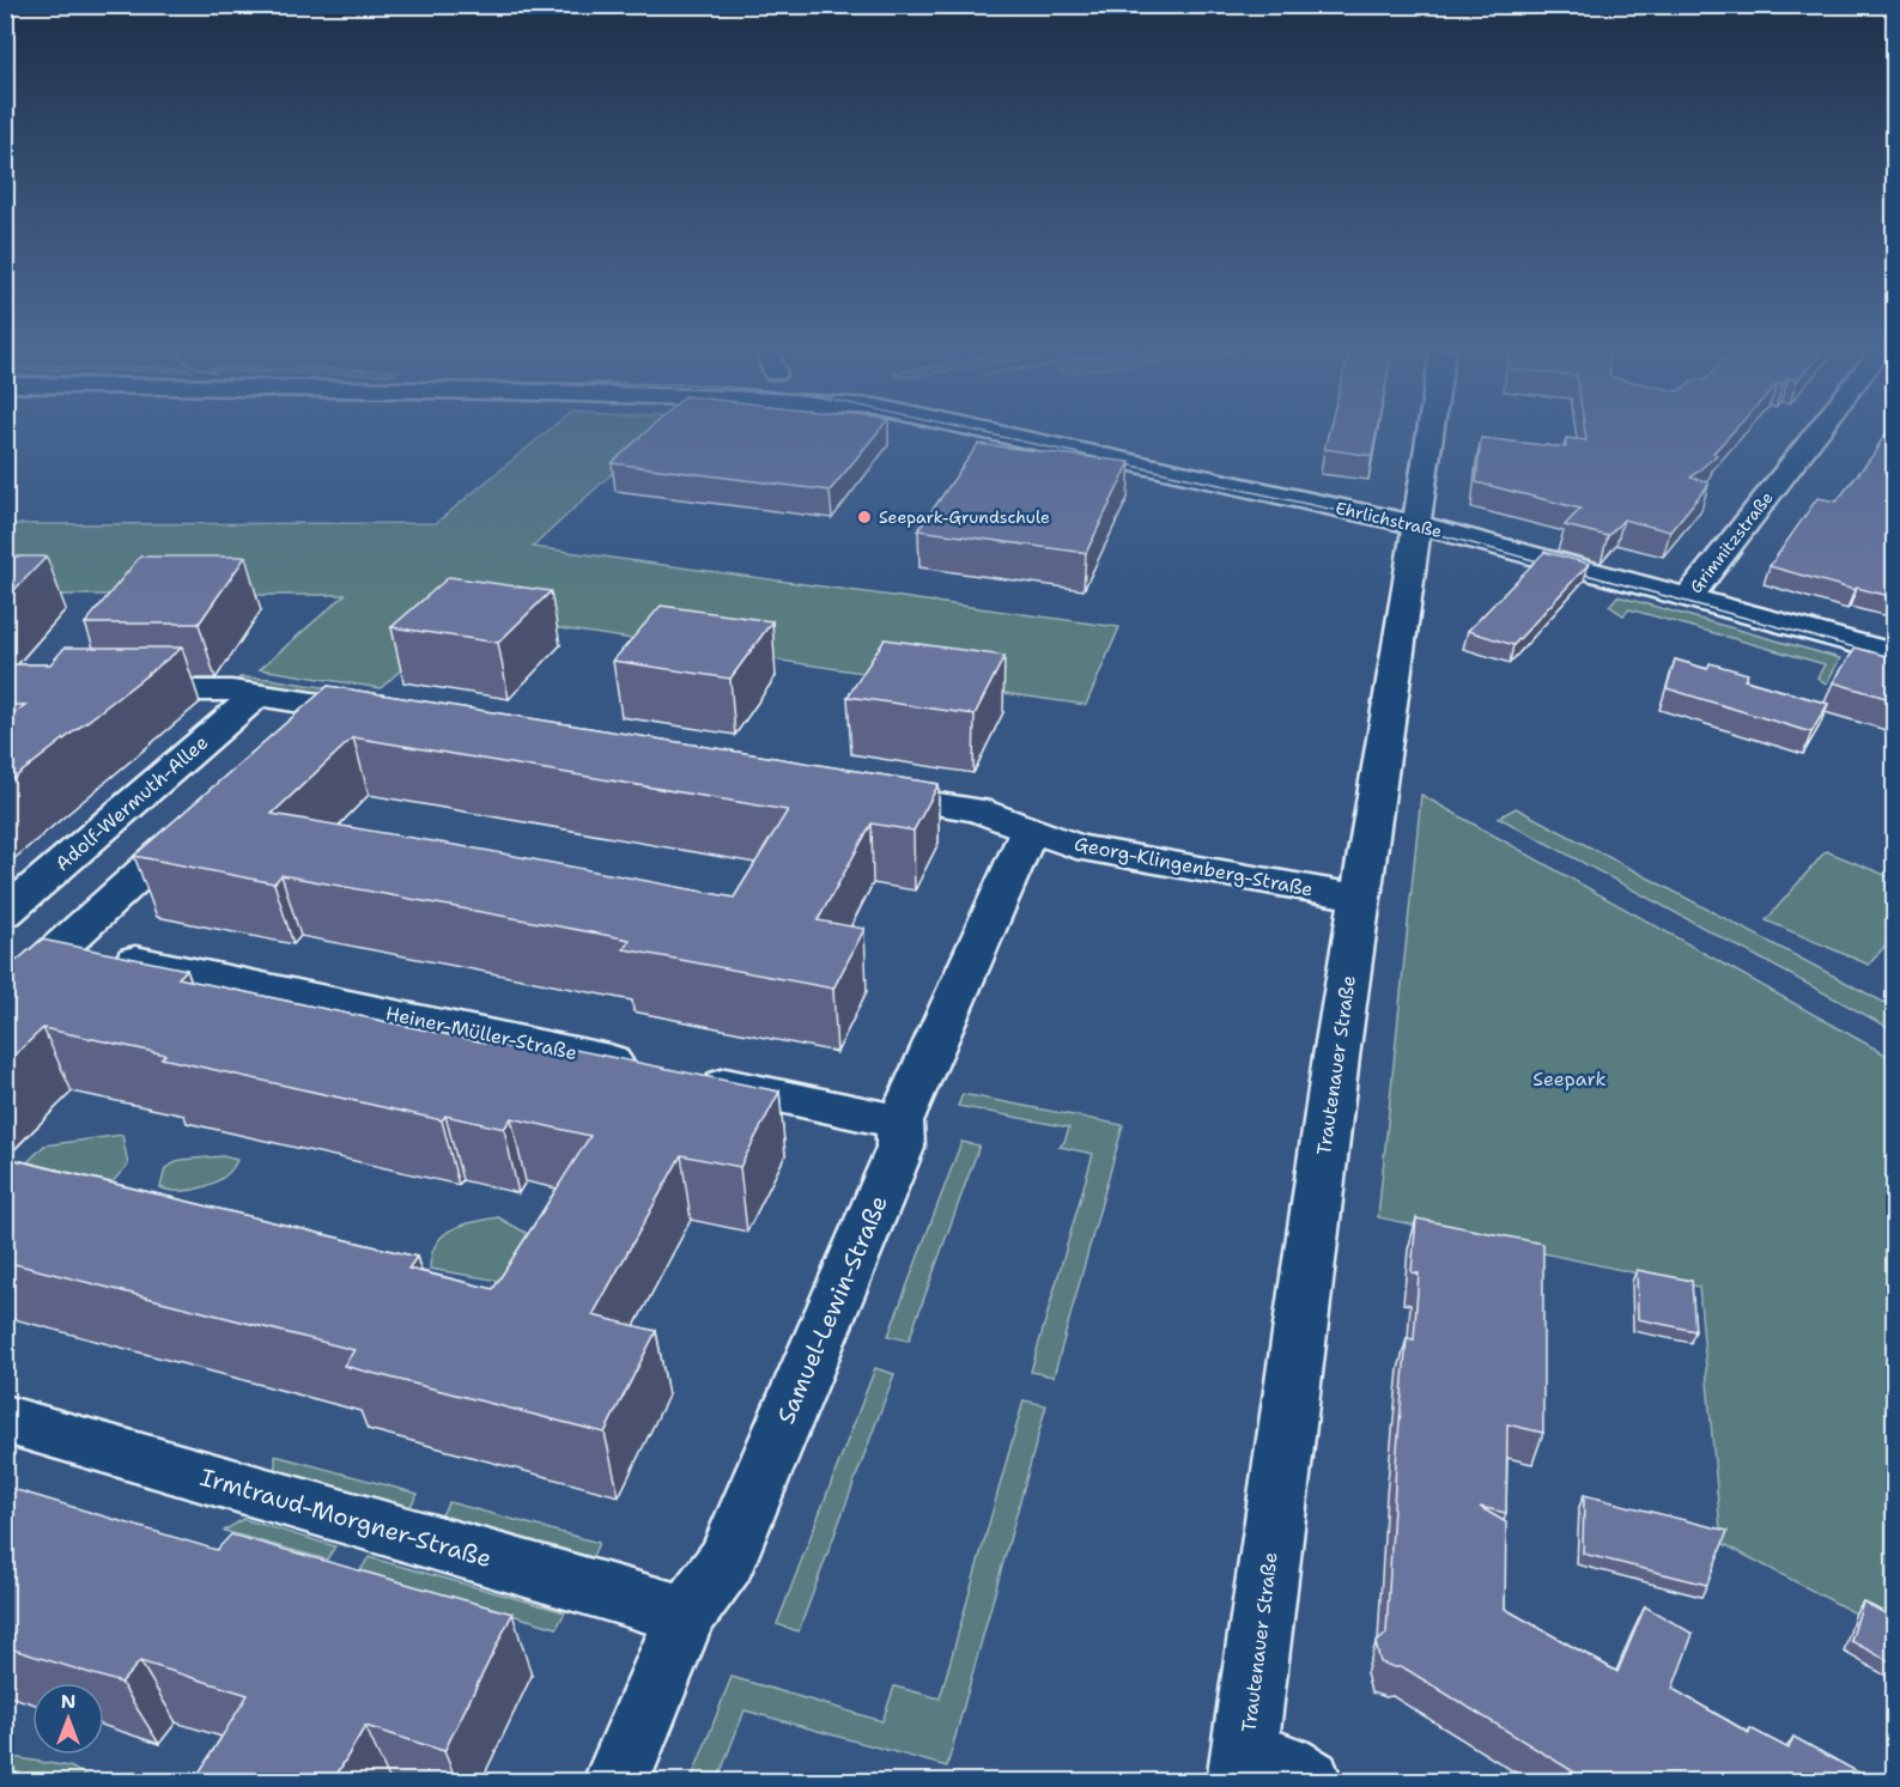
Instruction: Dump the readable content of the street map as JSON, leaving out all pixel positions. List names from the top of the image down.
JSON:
{
  "streets": {
    "street": [
      "Ehrlichstraße",
      "Grimnitzstraße",
      "Adolf-Wermuth-Allee",
      "Georg-Klingenberg-Straße",
      "Heiner-Müller-Straße",
      "Trautenauer Straße",
      "Samuel-Lewin-Straße",
      "Irmtraud-Morgner-Straße"
    ]
  },
  "crossings": [
    ["Ehrlichstraße", "Grimnitzstraße"],
    ["Ehrlichstraße", "Trautenauer Straße"],
    ["Georg-Klingenberg-Straße", "Trautenauer Straße"],
    ["Georg-Klingenberg-Straße", "Samuel-Lewin-Straße"],
    ["Heiner-Müller-Straße", "Samuel-Lewin-Straße"],
    ["Samuel-Lewin-Straße", "Irmtraud-Morgner-Straße"]
  ],
  "parks": ["Seepark"],
  "places": ["Seepark-Grundschule"],
  "north": "top"
}
